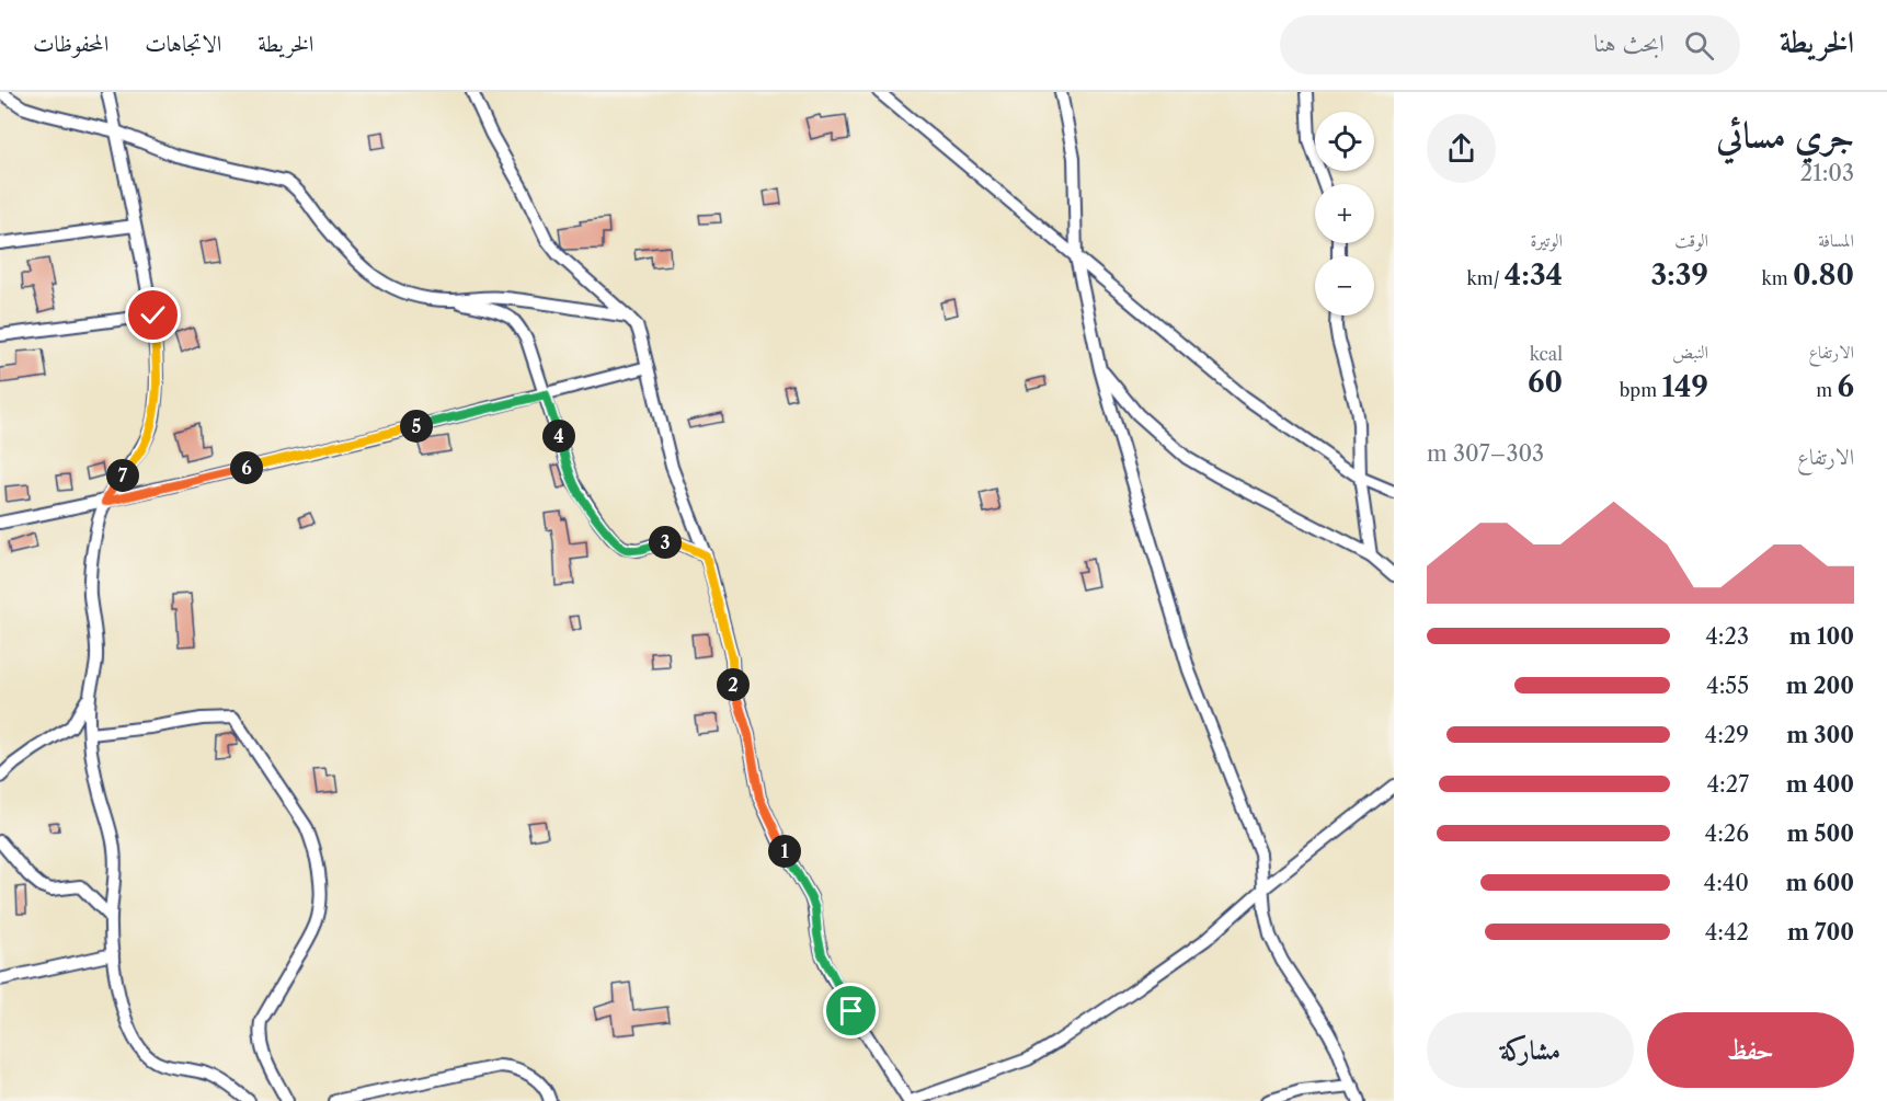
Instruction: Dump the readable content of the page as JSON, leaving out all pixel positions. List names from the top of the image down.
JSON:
{
  "page": {
    "header": "الخريطة",
    "search": "ابحث هنا",
    "nav": ["الخريطة", "الاتجاهات", "المحفوظات"],
    "heading": ["جري مسائي", "21:03"],
    "map_buttons": ["+", "−"],
    "stats": [
      ["المسافة", "0.80 km"],
      ["الوقت", "3:39"],
      ["الوتيرة", "4:34 /km"],
      ["الارتفاع", "6 m"],
      ["النبض", "149 bpm"],
      ["kcal", "60"]
    ],
    "pins": [
      "5",
      "4",
      "6",
      "7",
      "3",
      "2",
      "1"
    ],
    "chart": ["الارتفاع", "303–307 m"],
    "list": [
      {
        "name": "100 m",
        "note": "4:23"
      },
      {
        "name": "200 m",
        "note": "4:55"
      },
      {
        "name": "300 m",
        "note": "4:29"
      },
      {
        "name": "400 m",
        "note": "4:27"
      },
      {
        "name": "500 m",
        "note": "4:26"
      },
      {
        "name": "600 m",
        "note": "4:40"
      },
      {
        "name": "700 m",
        "note": "4:42"
      }
    ],
    "buttons": ["حفظ", "مشاركة"]
  }
}
